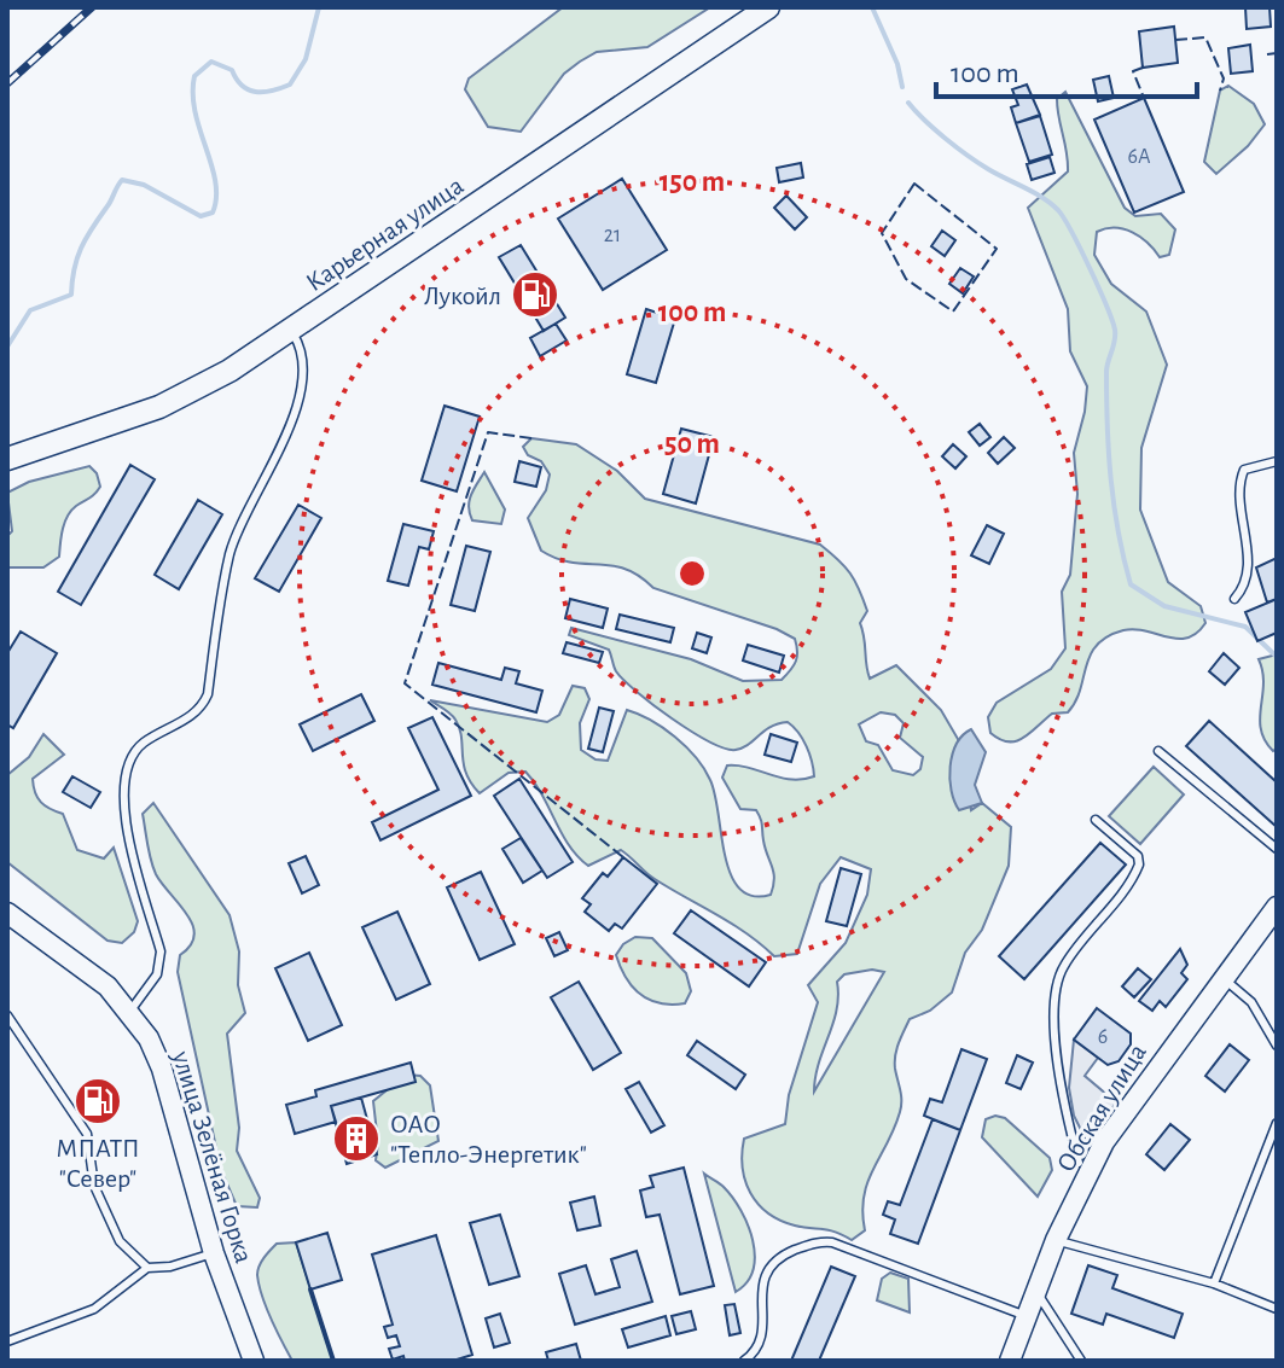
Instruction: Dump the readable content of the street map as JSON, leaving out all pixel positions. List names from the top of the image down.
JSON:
{
  "streets": {
    "main road": ["Карьерная улица"],
    "street": ["Обская улица", "улица Зелёная Горка"]
  },
  "places": {
    "fuel station": ["Лукойл", "МПАТП \"Север\""],
    "building": ["ОАО \"Тепло-Энергетик\""]
  },
  "house_numbers": ["6А", "21", "6"],
  "scale_bar": "100 m",
  "rings": ["150 m", "100 m", "50 m"]
}
